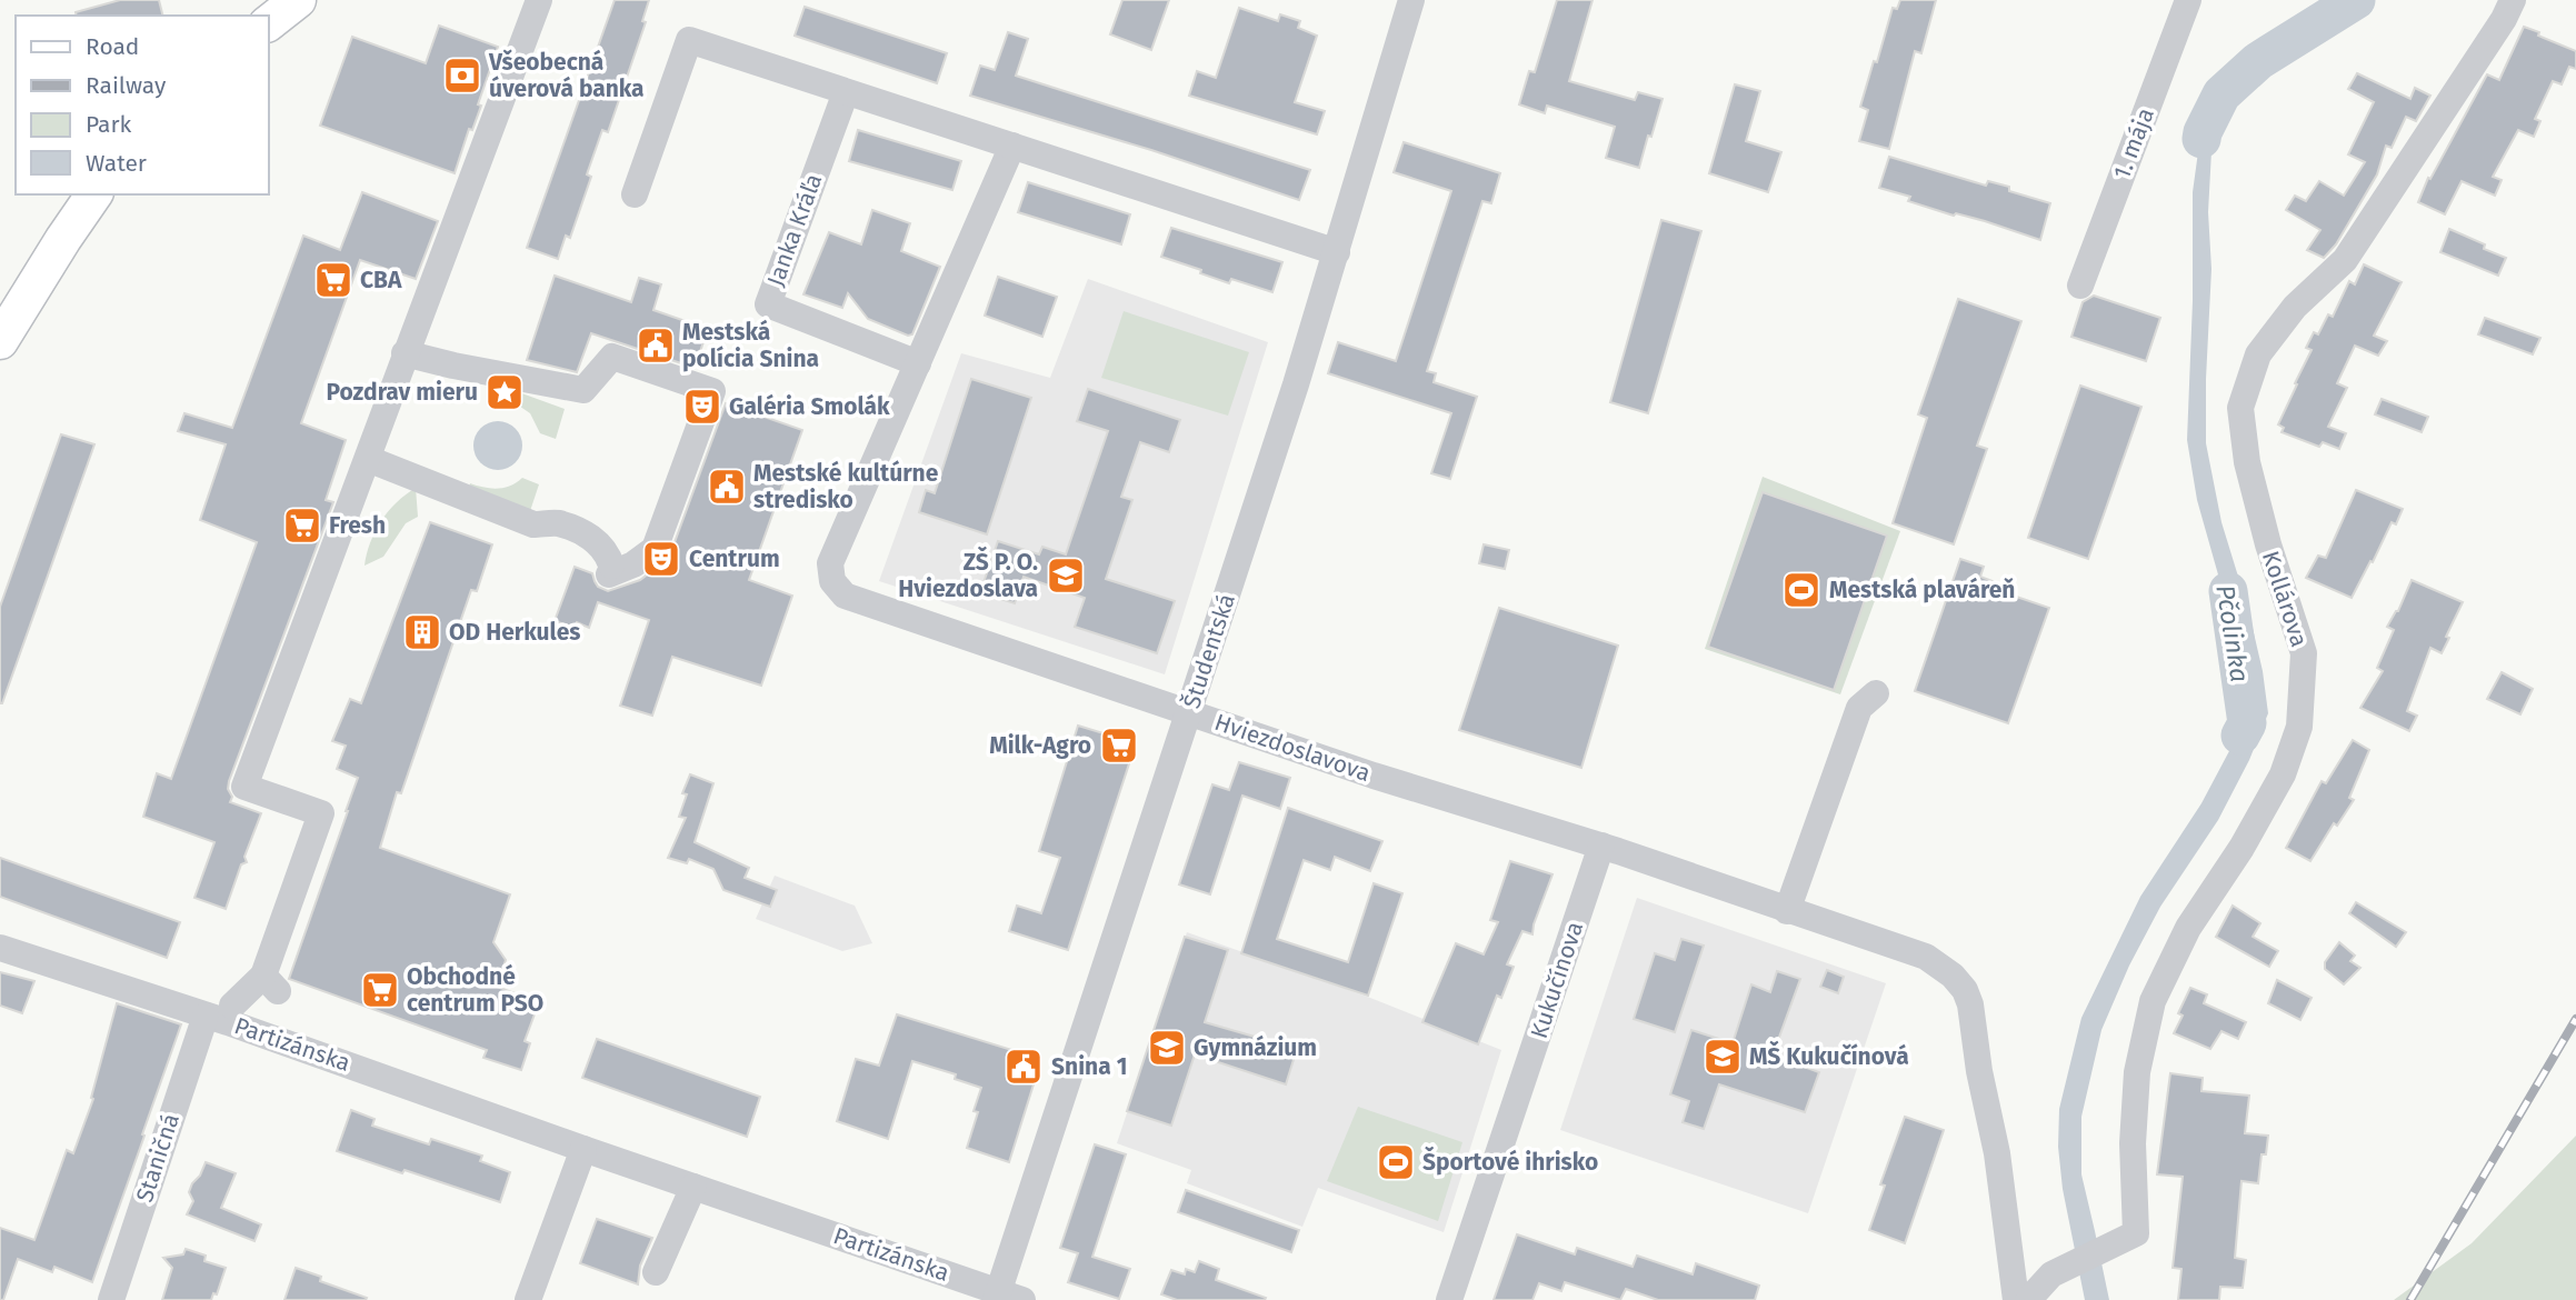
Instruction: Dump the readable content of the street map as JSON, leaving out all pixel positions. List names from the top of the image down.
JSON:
{
  "streets": {
    "street": [
      "1. mája",
      "Janka Kráľa",
      "Kollárova",
      "Študentská",
      "Hviezdoslavova",
      "Kukučínova",
      "Partizánska",
      "Staničná"
    ]
  },
  "crossings": [
    ["Janka Kráľa", "Hviezdoslavova"],
    ["Študentská", "Hviezdoslavova"],
    ["Študentská", "Partizánska"],
    ["Hviezdoslavova", "Kukučínova"],
    ["Partizánska", "Staničná"]
  ],
  "water": ["Pčolinka"],
  "places": {
    "bank": ["Všeobecná úverová banka"],
    "supermarket": [
      "CBA",
      "Fresh",
      "Milk-Agro",
      "Obchodné centrum PSO"
    ],
    "public building": ["Mestská polícia Snina", "Mestské kultúrne stredisko", "Snina 1"],
    "place": ["Pozdrav mieru"],
    "theatre": ["Galéria Smolák", "Centrum"],
    "school or university": ["ZŠ P. O. Hviezdoslava", "Gymnázium", "MŠ Kukučínová"],
    "sports": ["Mestská plaváreň", "Športové ihrisko"],
    "building": ["OD Herkules"]
  },
  "legend": [
    "Road",
    "Railway",
    "Park",
    "Water"
  ]
}
